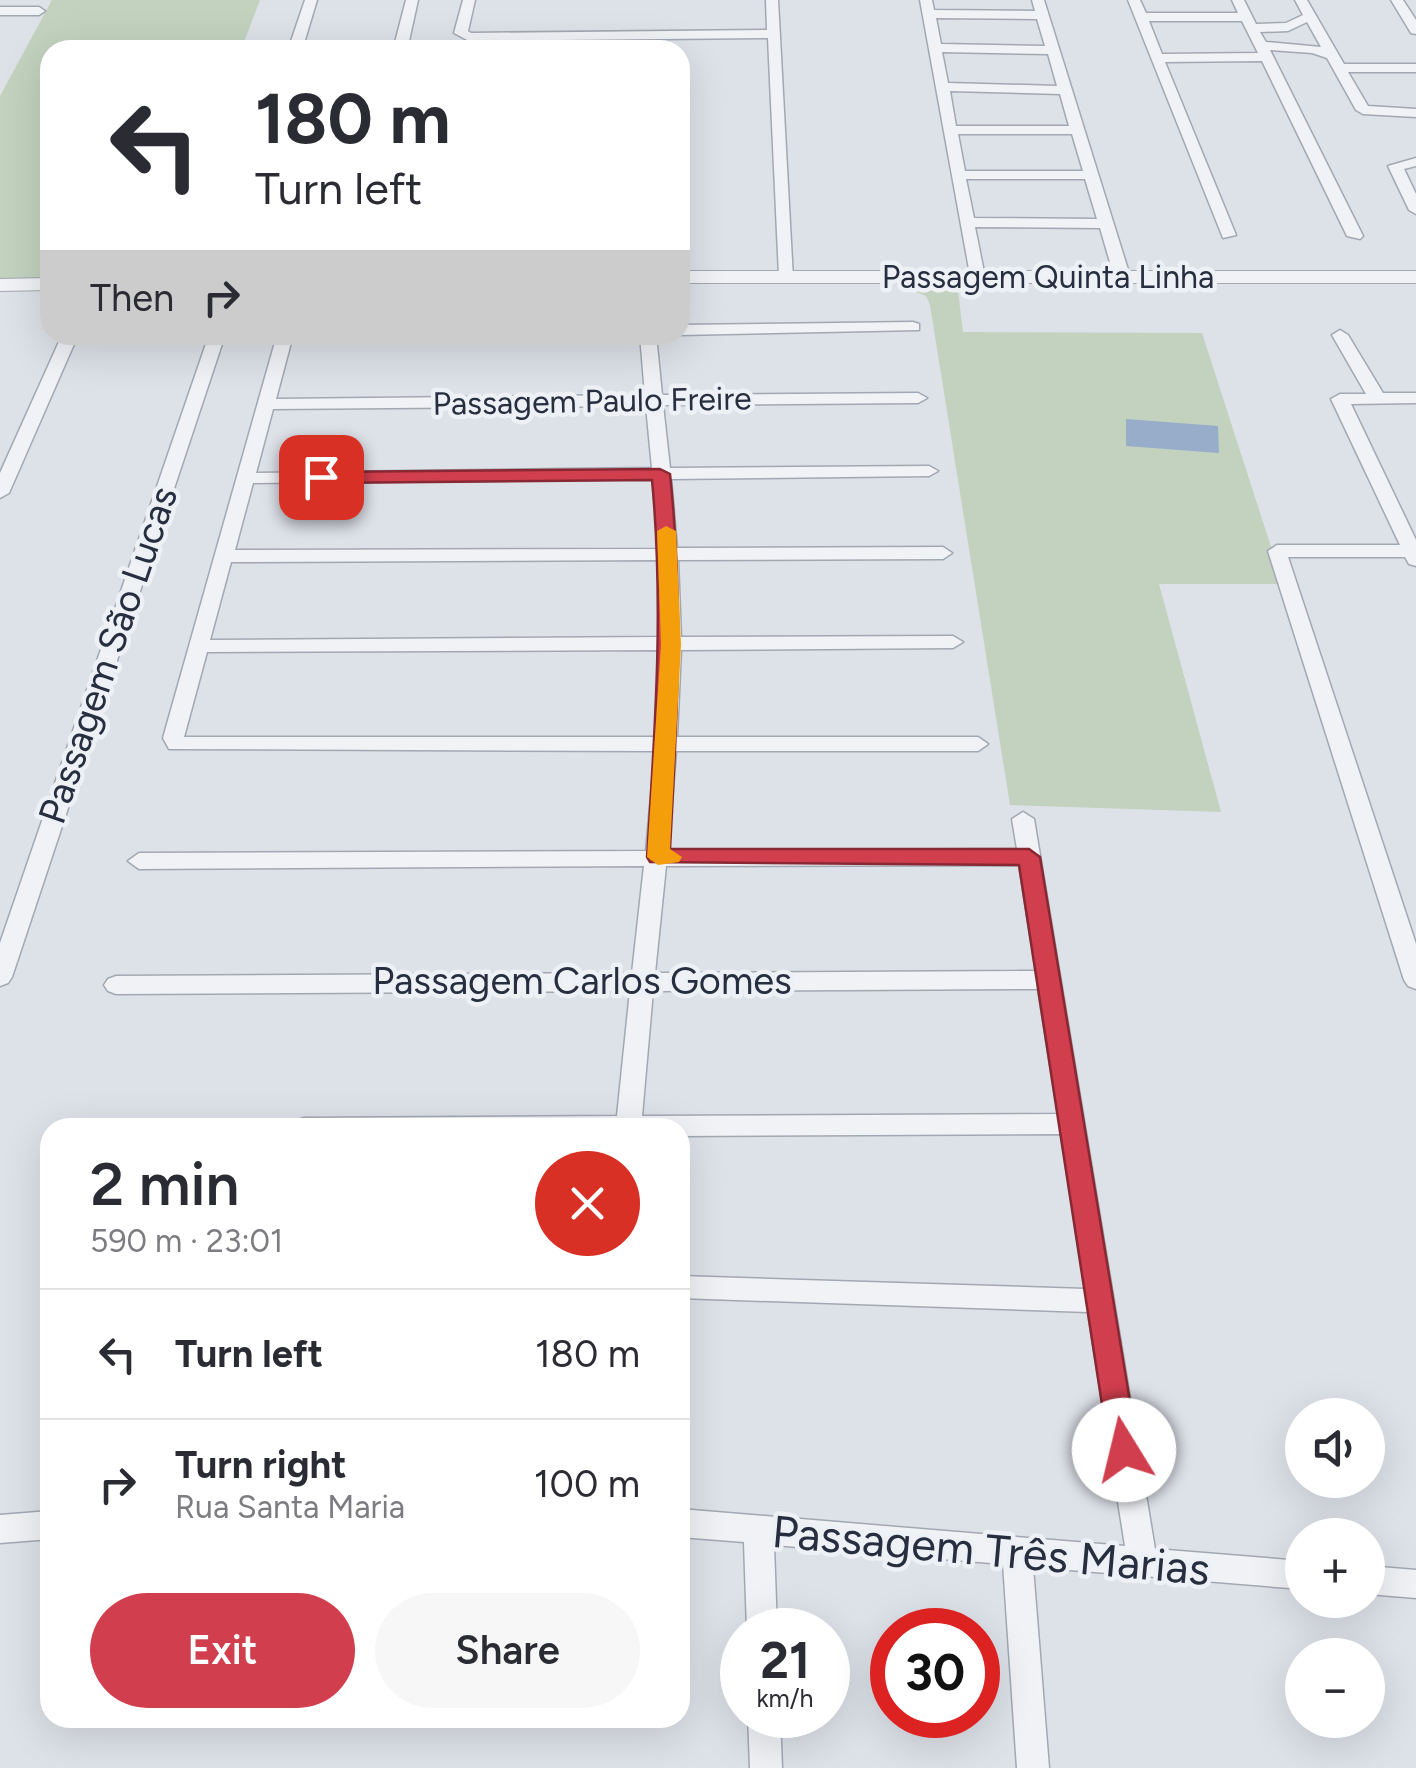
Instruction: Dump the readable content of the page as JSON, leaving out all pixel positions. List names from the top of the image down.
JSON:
{
  "streets": {
    "street": [
      "Passagem Quinta Linha",
      "Passagem Paulo Freire",
      "Passagem São Lucas",
      "Passagem Carlos Gomes",
      "Passagem Três Marias"
    ]
  },
  "page": {
    "turn": ["180 m", "Turn left"],
    "then": "Then",
    "heading": ["2 min", "590 m · 23:01"],
    "list": [
      {
        "name": "Turn left",
        "value": "180 m"
      },
      {
        "name": "Turn right",
        "note": "Rua Santa Maria",
        "value": "100 m"
      }
    ],
    "map_buttons": ["+", "−"],
    "buttons": ["Exit", "Share"],
    "speed": "21 km/h",
    "limit": "30"
  }
}
